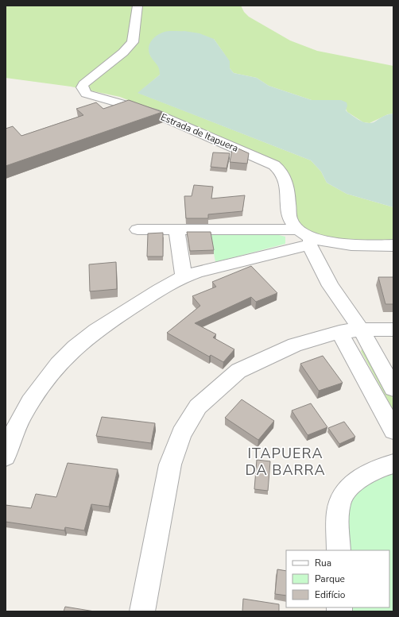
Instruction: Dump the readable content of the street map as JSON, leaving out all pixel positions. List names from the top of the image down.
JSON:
{
  "streets": {
    "street": ["Estrada de Itapuera"]
  },
  "districts": ["ITAPUERA DA BARRA"],
  "legend": ["Rua", "Parque", "Edifício"]
}
